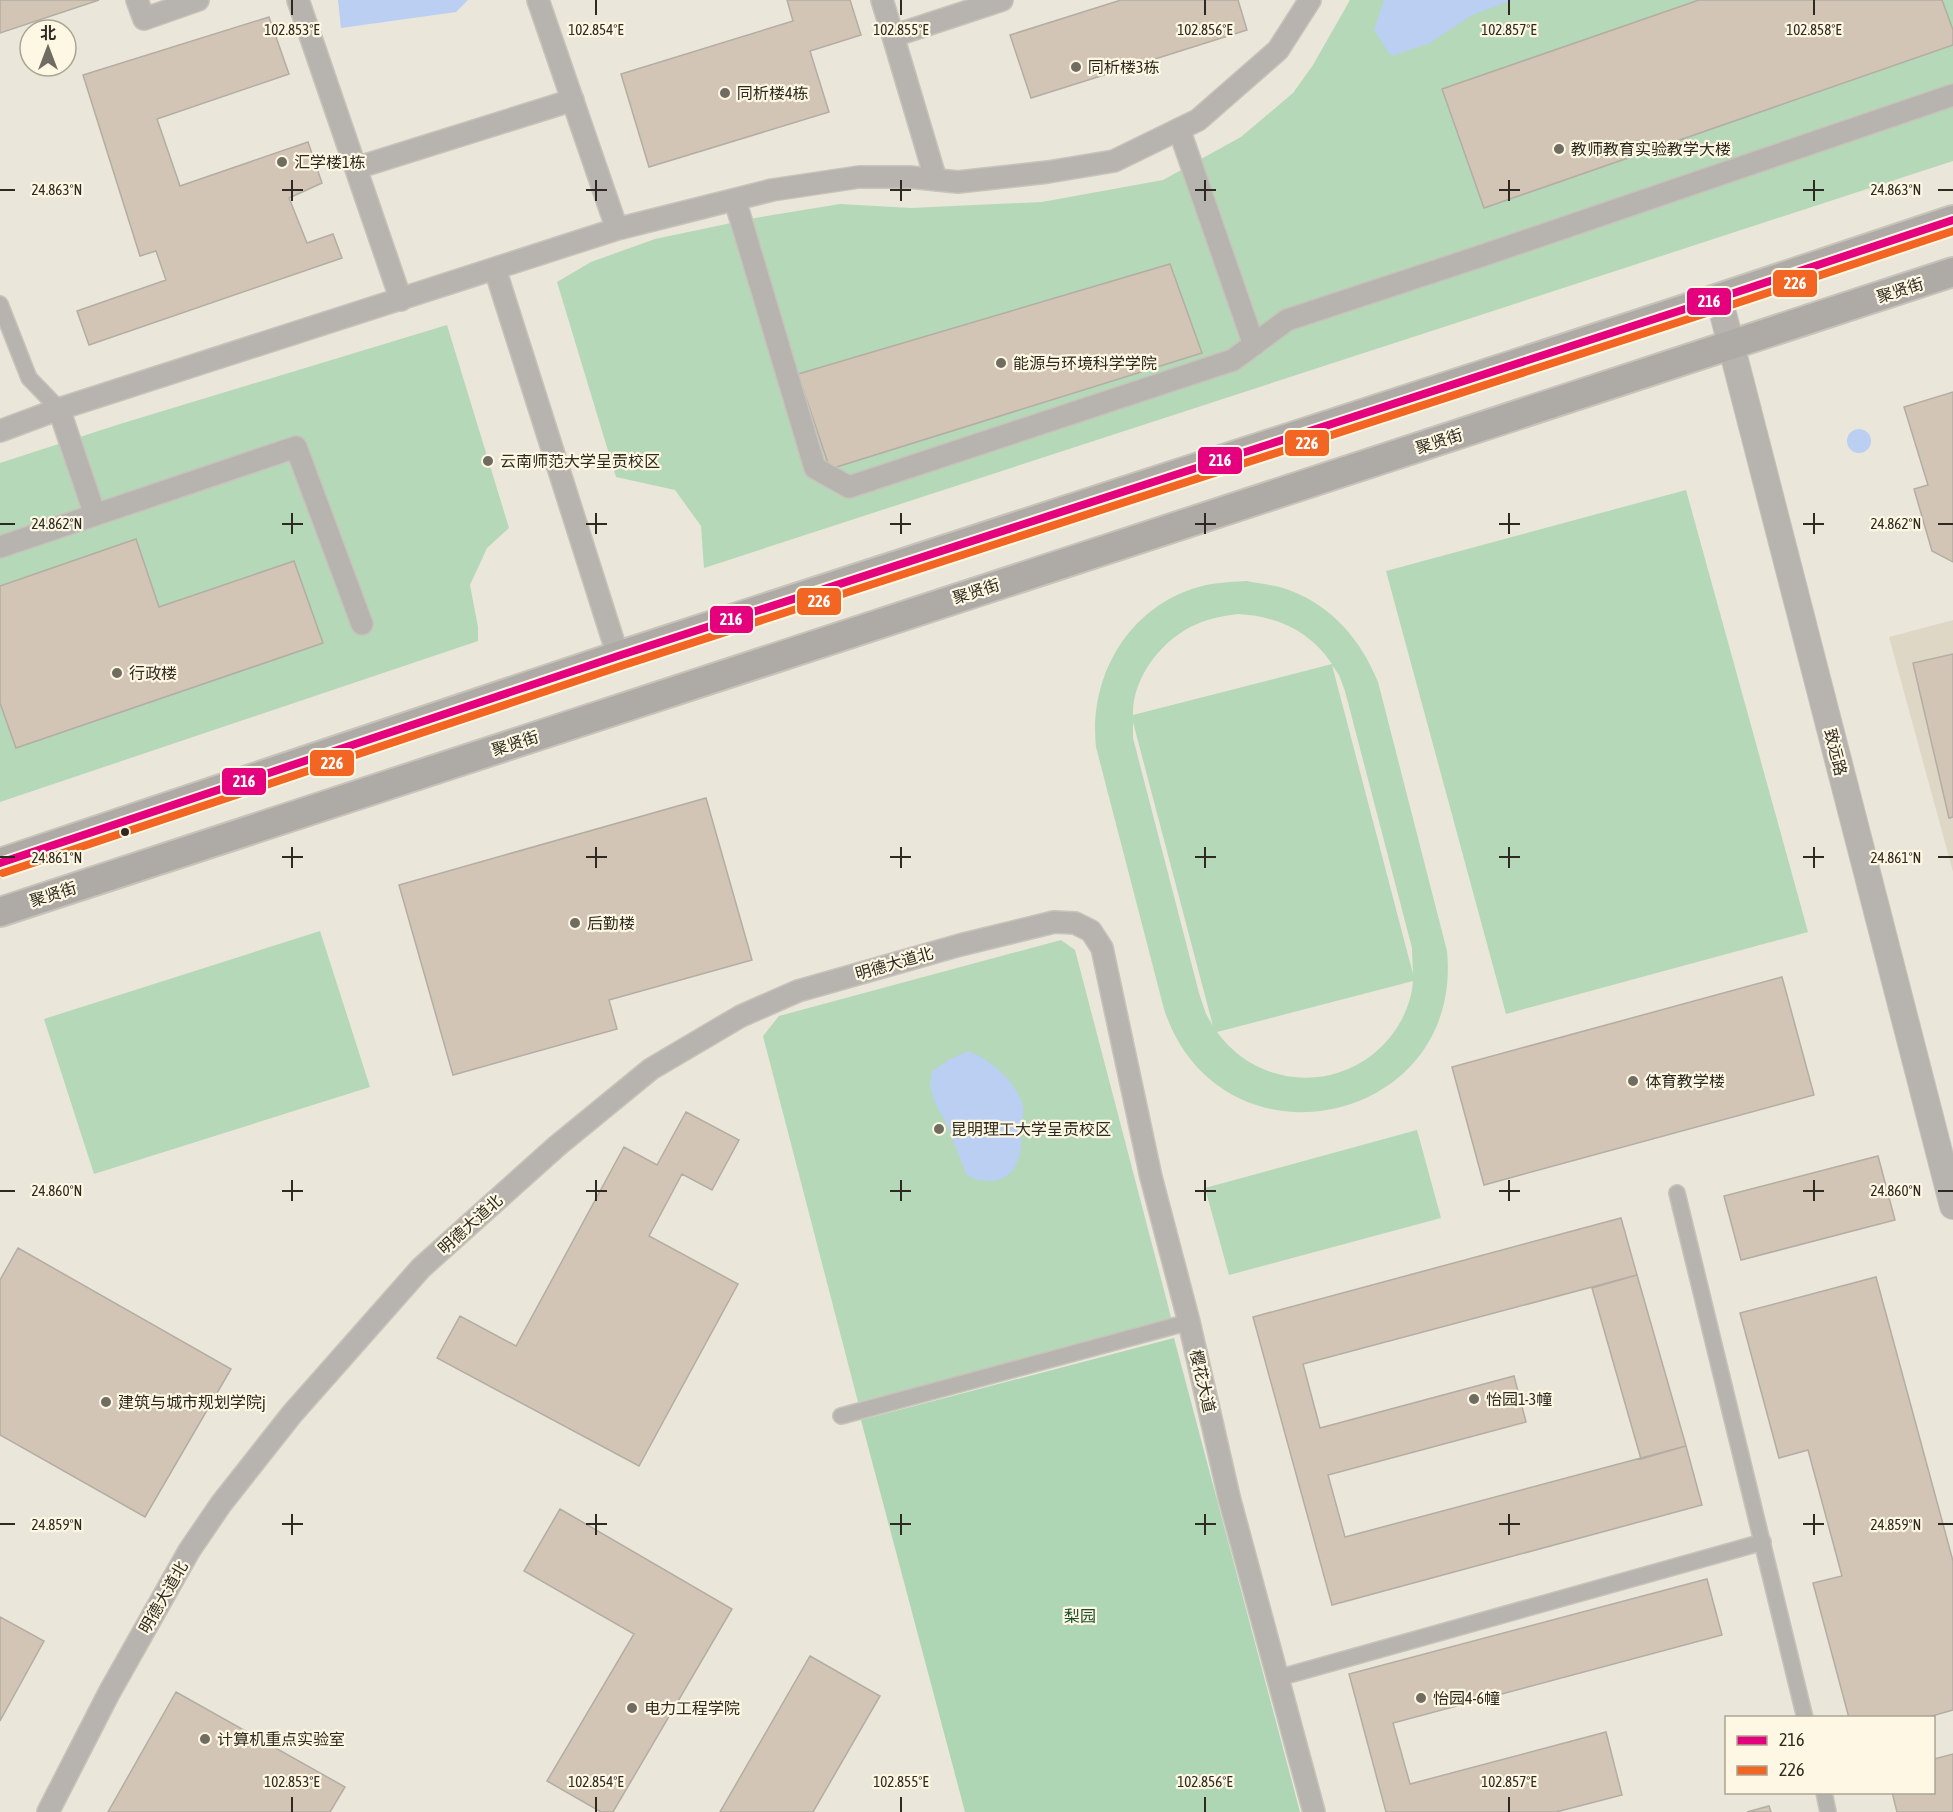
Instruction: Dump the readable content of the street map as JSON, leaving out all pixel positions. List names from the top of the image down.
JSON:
{
  "streets": {
    "main road": ["聚贤街"],
    "street": ["致远路", "明德大道北", "樱花大道"]
  },
  "crossings": [
    ["聚贤街", "致远路"],
    ["明德大道北", "樱花大道"]
  ],
  "parks": ["梨园"],
  "places": [
    "同析楼3栋",
    "同析楼4栋",
    "教师教育实验教学大楼",
    "汇学楼1栋",
    "能源与环境科学学院",
    "云南师范大学呈贡校区",
    "行政楼",
    "后勤楼",
    "体育教学楼",
    "昆明理工大学呈贡校区",
    "怡园1-3幢",
    "建筑与城市规划学院j",
    "怡园4-6幢",
    "电力工程学院",
    "计算机重点实验室"
  ],
  "lines": ["transit line 216", "transit line 226"],
  "legend": ["216", "226"],
  "north": "top",
  "coordinates": [
    "102.853°E",
    "102.854°E",
    "102.855°E",
    "102.856°E",
    "102.857°E",
    "102.858°E",
    "24.863°N",
    "24.862°N",
    "24.861°N",
    "24.860°N",
    "24.859°N"
  ]
}
